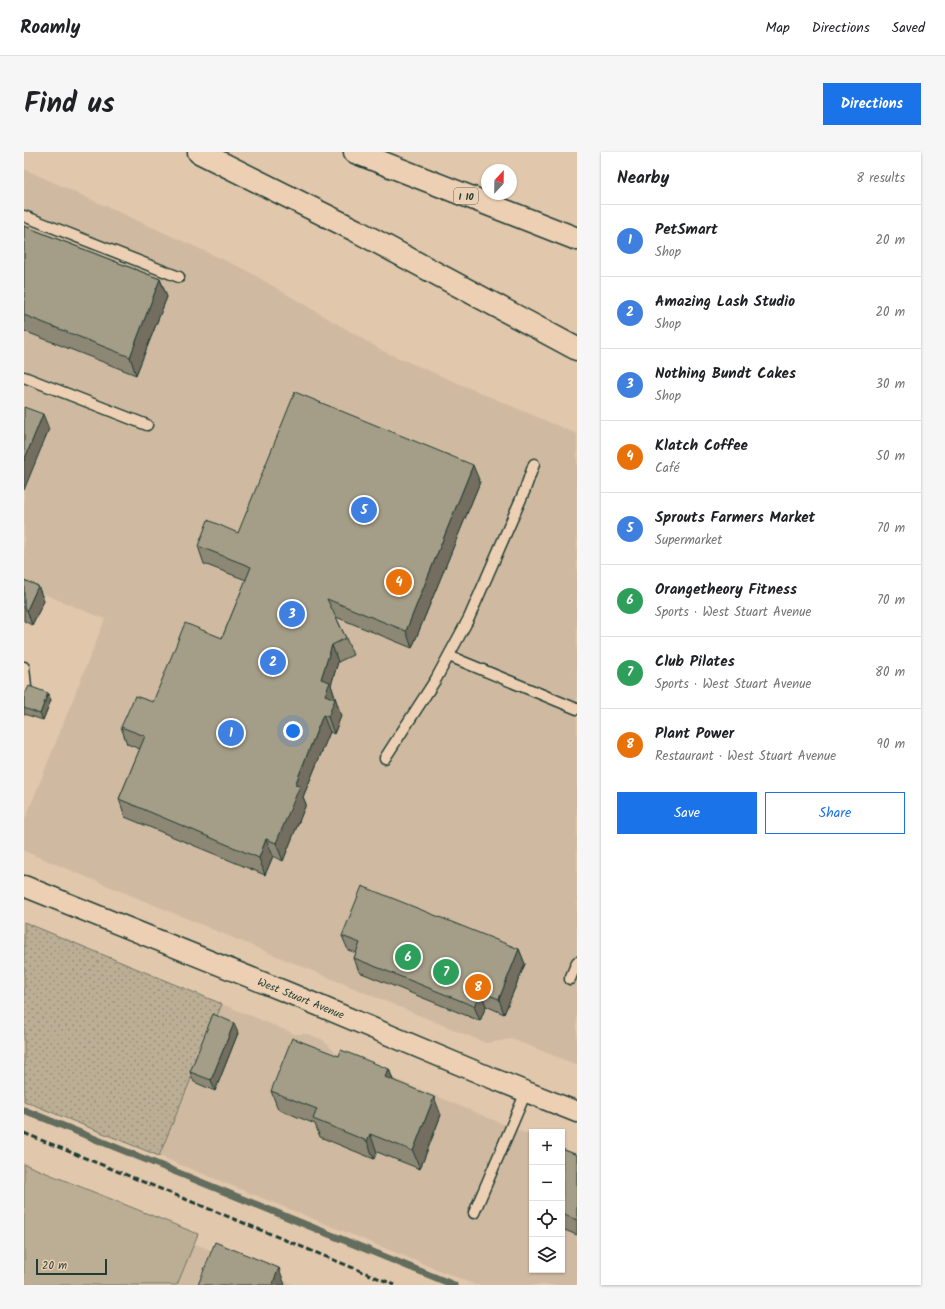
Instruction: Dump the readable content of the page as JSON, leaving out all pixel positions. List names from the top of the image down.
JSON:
{
  "streets": {
    "highway": ["I 10"],
    "street": ["West Stuart Avenue"]
  },
  "scale_bar": "20 m",
  "north": "top",
  "page": {
    "header": "Roamly",
    "nav": ["Map", "Directions", "Saved"],
    "title": "Find us",
    "buttons": [
      "Directions",
      ["Save", "Share"]
    ],
    "heading": ["Nearby", "8 results"],
    "list": [
      {
        "mark": "1",
        "name": "PetSmart",
        "note": "Shop",
        "value": "20 m"
      },
      {
        "mark": "2",
        "name": "Amazing Lash Studio",
        "note": "Shop",
        "value": "20 m"
      },
      {
        "mark": "3",
        "name": "Nothing Bundt Cakes",
        "note": "Shop",
        "value": "30 m"
      },
      {
        "mark": "4",
        "name": "Klatch Coffee",
        "note": "Café",
        "value": "50 m"
      },
      {
        "mark": "5",
        "name": "Sprouts Farmers Market",
        "note": "Supermarket",
        "value": "70 m"
      },
      {
        "mark": "6",
        "name": "Orangetheory Fitness",
        "note": "Sports · West Stuart Avenue",
        "value": "70 m"
      },
      {
        "mark": "7",
        "name": "Club Pilates",
        "note": "Sports · West Stuart Avenue",
        "value": "80 m"
      },
      {
        "mark": "8",
        "name": "Plant Power",
        "note": "Restaurant · West Stuart Avenue",
        "value": "90 m"
      }
    ],
    "pins": [
      "5",
      "4",
      "3",
      "2",
      "1",
      "6",
      "7",
      "8"
    ],
    "map_buttons": ["+", "−"],
    "scale": "20 m"
  }
}
